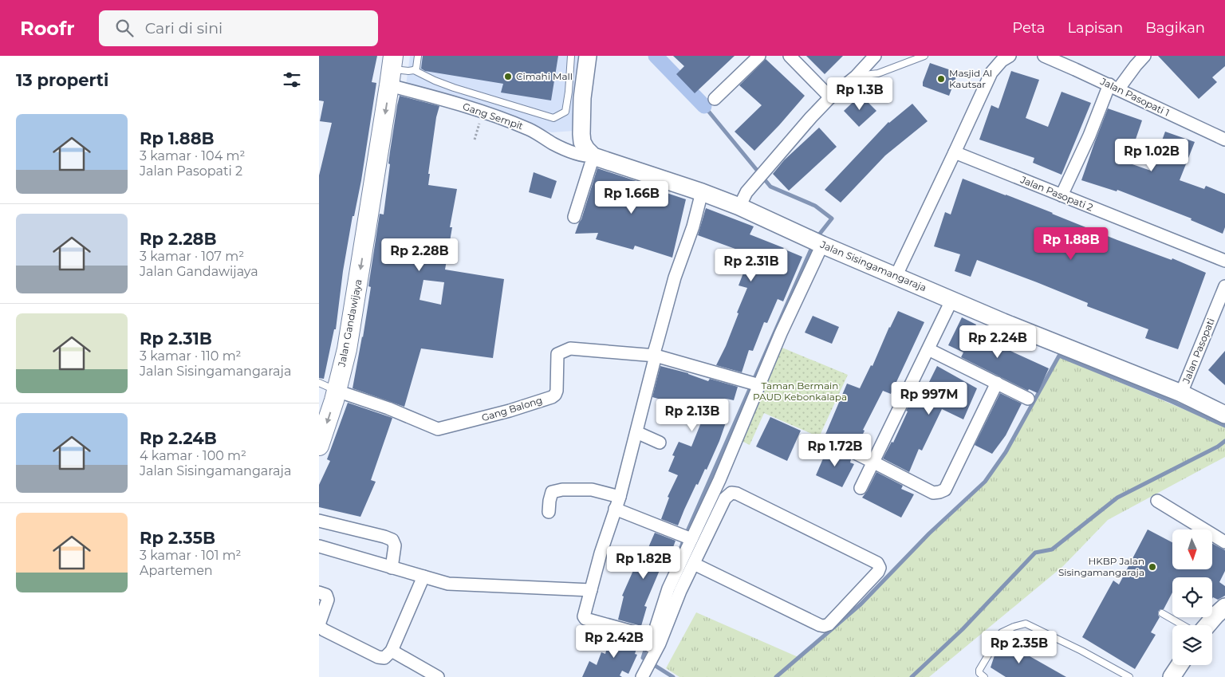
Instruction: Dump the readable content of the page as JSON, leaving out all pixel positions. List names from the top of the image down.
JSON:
{
  "streets": {
    "main road": ["Jalan Sisingamangaraja", "Jalan Gandawijaya"],
    "street": [
      "Jalan Pasopati 1",
      "Gang Sempit",
      "Jalan Pasopati 2",
      "Jalan Pasopati",
      "Gang Balong"
    ]
  },
  "crossings": [
    ["Gang Sempit", "Jalan Sisingamangaraja"],
    ["Gang Sempit", "Jalan Gandawijaya"],
    ["Jalan Sisingamangaraja", "Jalan Pasopati"],
    ["Jalan Gandawijaya", "Gang Balong"]
  ],
  "one_way": ["Jalan Gandawijaya"],
  "parks": ["Taman Bermain PAUD Kebonkalapa"],
  "places": ["Cimahi Mall", "Masjid Al Kautsar", "HKBP Jalan Sisingamangaraja"],
  "north": "bottom",
  "page": {
    "header": "Roofr",
    "search": "Cari di sini",
    "nav": ["Peta", "Lapisan", "Bagikan"],
    "heading": "13 properti",
    "price": [
      "Rp 1.3B",
      "Rp 1.02B",
      "Rp 1.66B",
      "Rp 1.88B",
      "Rp 2.28B",
      "Rp 2.31B",
      "Rp 2.24B",
      "Rp 997M",
      "Rp 2.13B",
      "Rp 1.72B",
      "Rp 1.82B",
      "Rp 2.42B",
      "Rp 2.35B"
    ],
    "list": [
      {
        "name": "Rp 1.88B",
        "note": "3 kamar · 104 m² · Jalan Pasopati 2"
      },
      {
        "name": "Rp 2.28B",
        "note": "3 kamar · 107 m² · Jalan Gandawijaya"
      },
      {
        "name": "Rp 2.31B",
        "note": "3 kamar · 110 m² · Jalan Sisingamangaraja"
      },
      {
        "name": "Rp 2.24B",
        "note": "4 kamar · 100 m² · Jalan Sisingamangaraja"
      },
      {
        "name": "Rp 2.35B",
        "note": "3 kamar · 101 m² · Apartemen"
      }
    ]
  }
}
